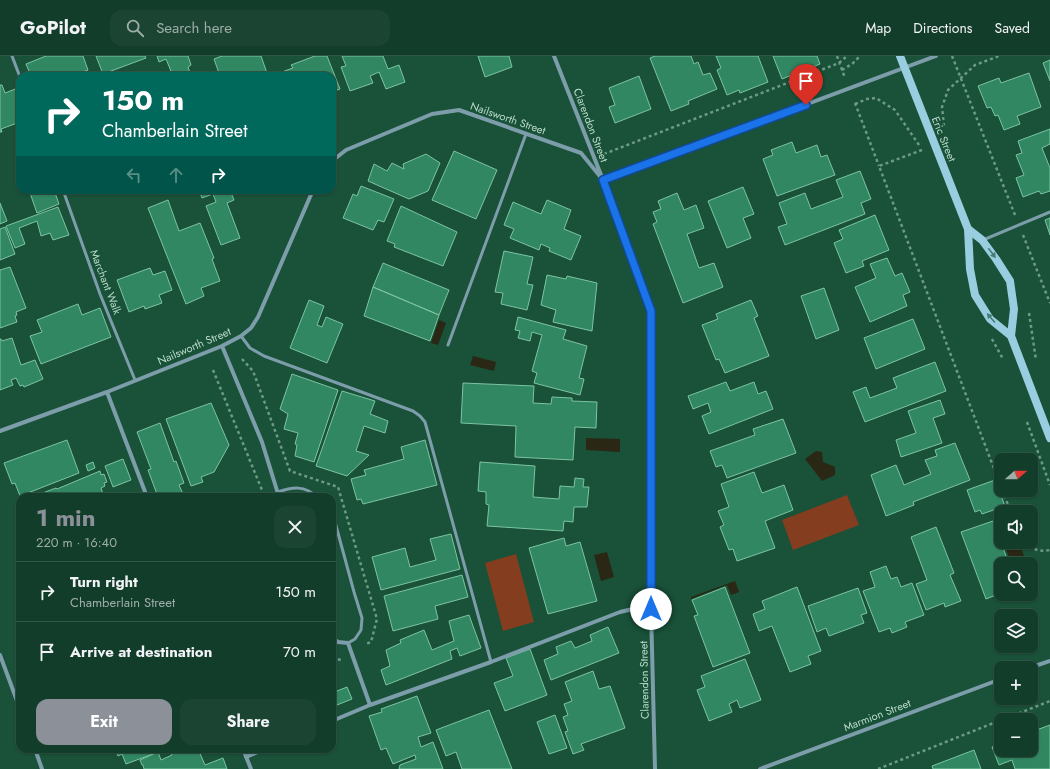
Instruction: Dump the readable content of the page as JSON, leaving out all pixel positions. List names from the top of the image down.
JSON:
{
  "streets": {
    "main road": ["Eric Street"],
    "street": ["Nailsworth Street", "Clarendon Street", "Marmion Street"],
    "lane": ["Marchant Walk"]
  },
  "crossings": [
    ["Nailsworth Street", "Clarendon Street"],
    ["Nailsworth Street", "Marchant Walk"]
  ],
  "north": "right",
  "page": {
    "header": "GoPilot",
    "search": "Search here",
    "nav": ["Map", "Directions", "Saved"],
    "turn": ["150 m", "Chamberlain Street"],
    "map_buttons": ["+", "−"],
    "heading": ["1 min", "220 m · 16:40"],
    "list": [
      {
        "name": "Turn right",
        "note": "Chamberlain Street",
        "value": "150 m"
      },
      {
        "name": "Arrive at destination",
        "value": "70 m"
      }
    ],
    "buttons": ["Exit", "Share"]
  }
}
